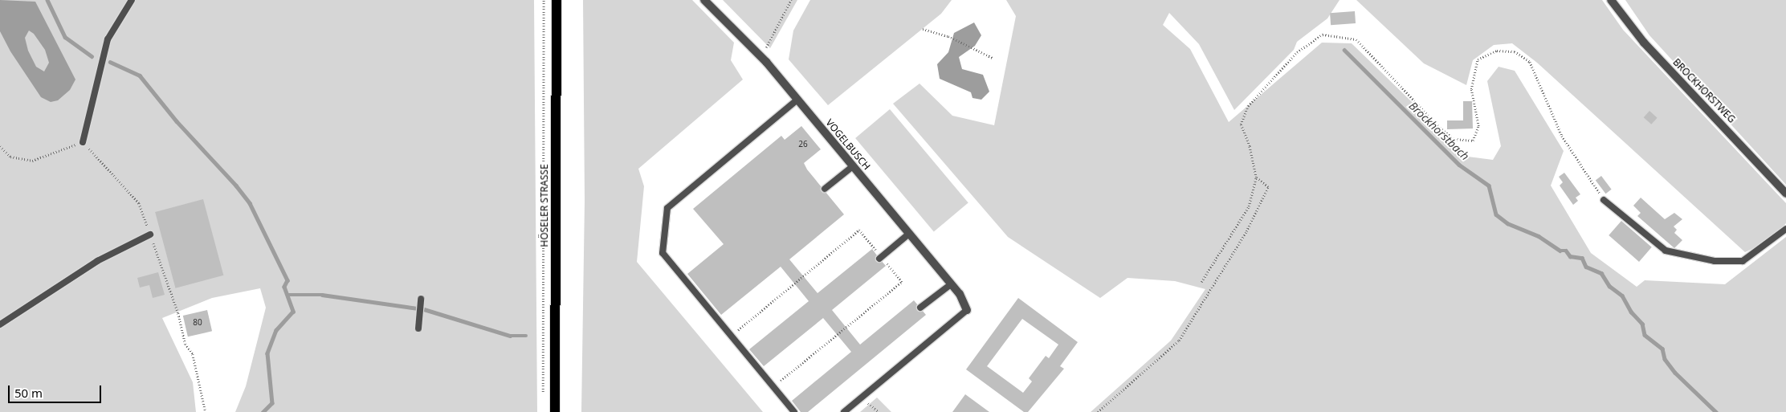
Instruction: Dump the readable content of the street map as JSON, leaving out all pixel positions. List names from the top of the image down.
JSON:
{
  "streets": {
    "main road": ["HÖSELER STRASSE"],
    "street": ["BROCKHORSTWEG", "VOGELBUSCH"]
  },
  "water": ["Brockhorstbach"],
  "house_numbers": ["26", "80"],
  "scale_bar": "50 m"
}
